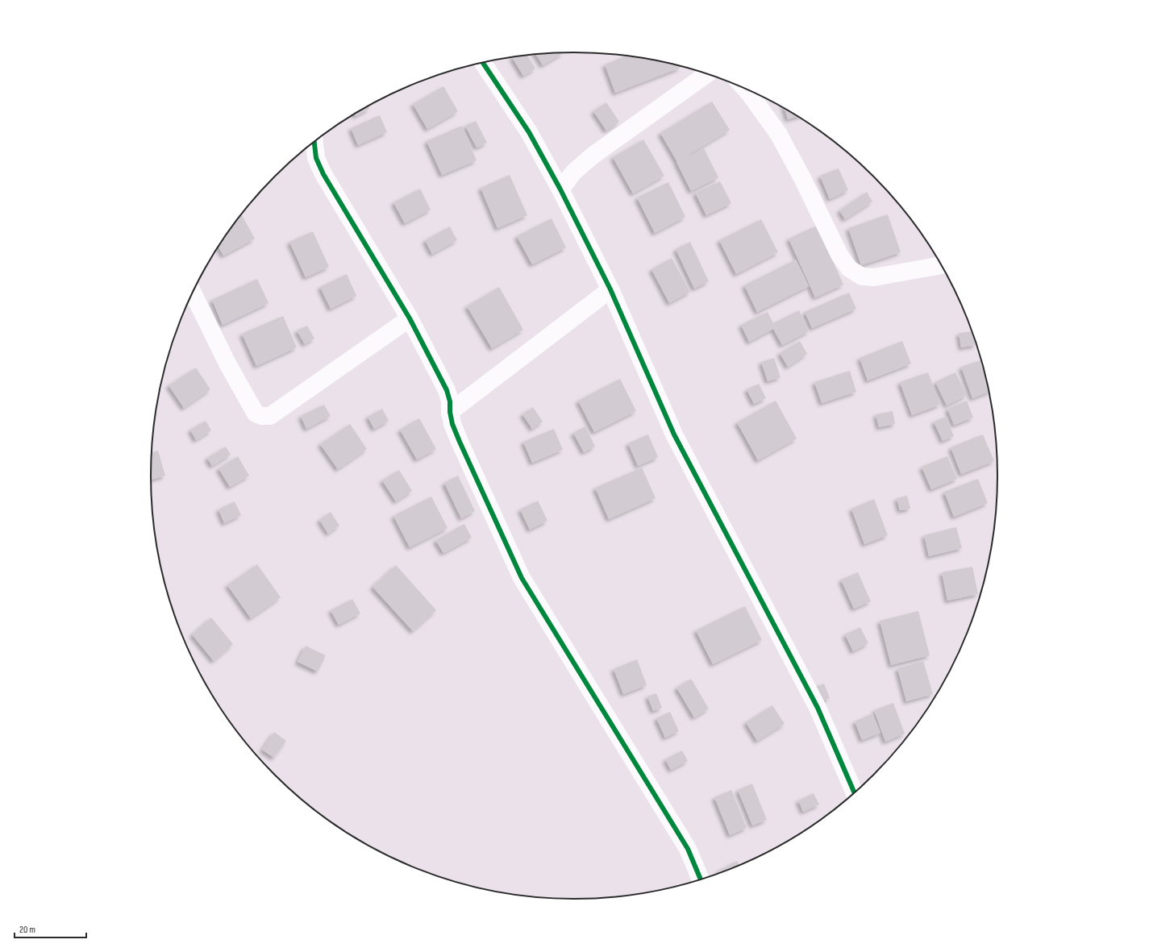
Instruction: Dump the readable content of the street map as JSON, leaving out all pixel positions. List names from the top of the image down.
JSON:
{
  "scale_bar": "20 m"
}
